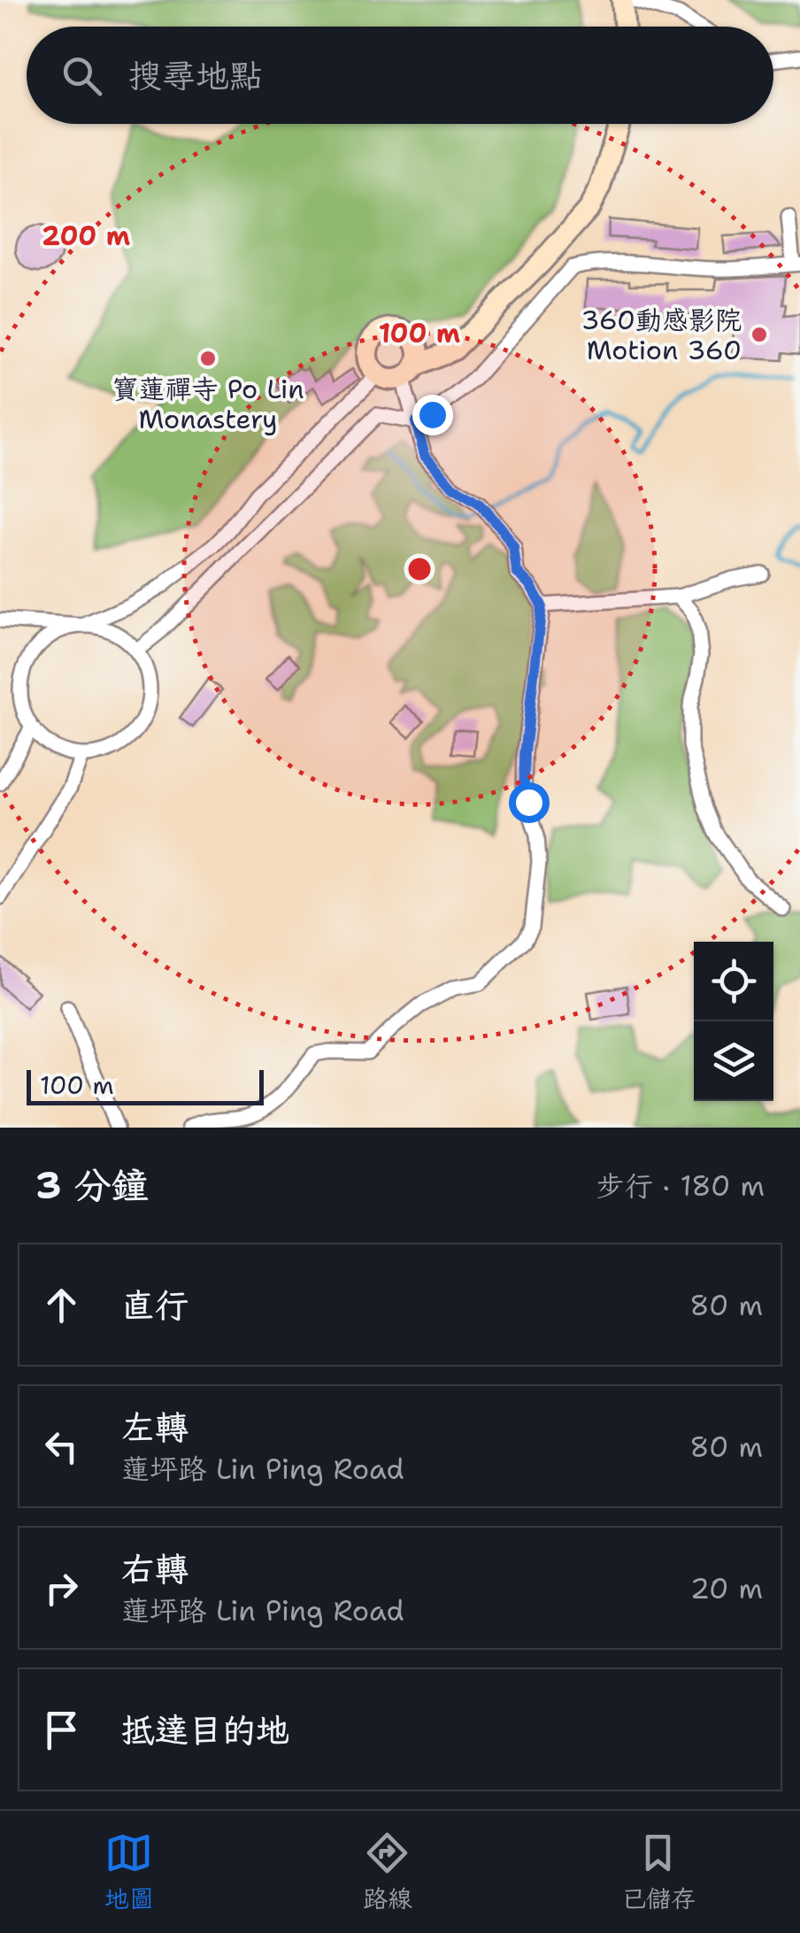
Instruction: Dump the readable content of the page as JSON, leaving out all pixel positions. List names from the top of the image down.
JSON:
{
  "places": ["360動感影院 Motion 360", "寶蓮禪寺 Po Lin Monastery"],
  "scale_bar": "100 m",
  "page": {
    "search": "搜尋地點",
    "scale": "100 m",
    "heading": ["3 分鐘", "步行 · 180 m"],
    "list": [
      ["直行", "80 m"],
      ["左轉", "蓮坪路 Lin Ping Road", "80 m"],
      ["右轉", "蓮坪路 Lin Ping Road", "20 m"],
      "抵達目的地"
    ],
    "nav": ["地圖", "路線", "已儲存"]
  },
  "rings": ["200 m", "100 m"]
}
